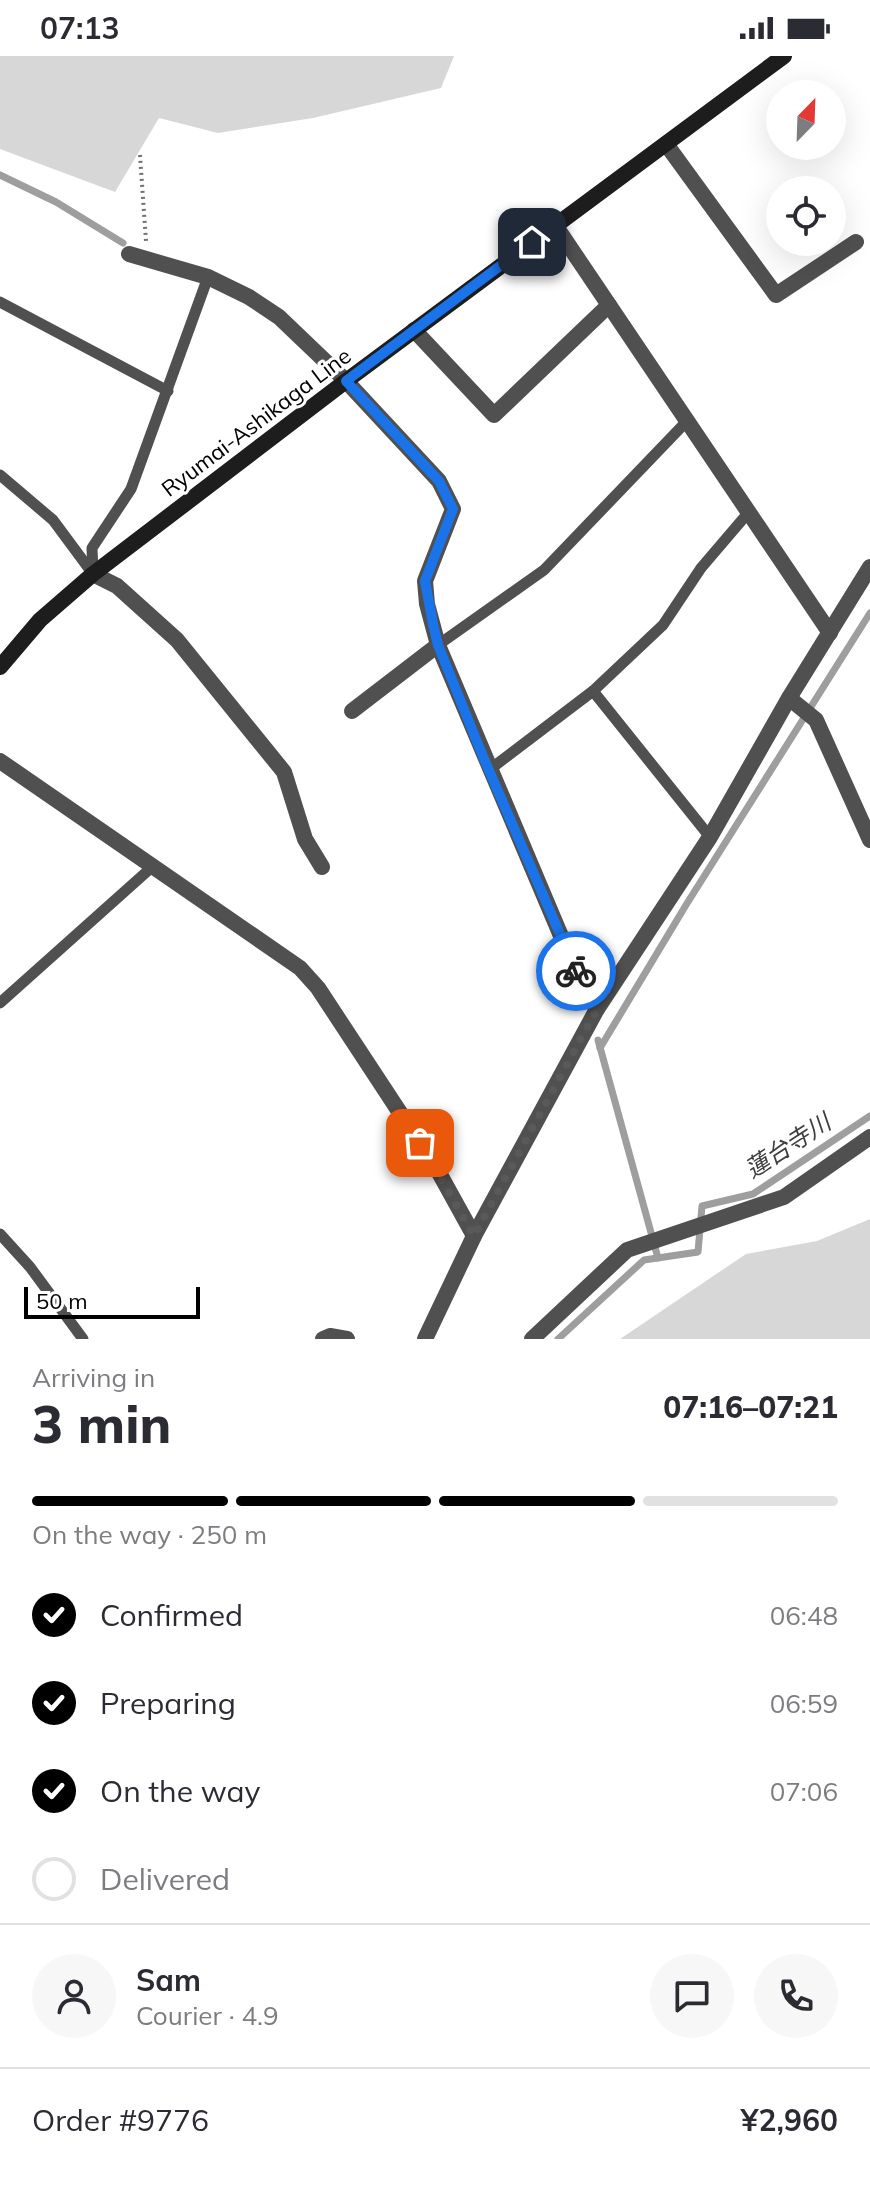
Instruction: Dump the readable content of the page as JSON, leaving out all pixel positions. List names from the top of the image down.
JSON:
{
  "streets": {
    "main road": ["Ryumai-Ashikaga Line"]
  },
  "water": ["蓮台寺川"],
  "scale_bar": "50 m",
  "north": "top right",
  "page": {
    "status": "07:13",
    "scale": "50 m",
    "heading": ["3 min", "Arriving in", "07:16–07:21"],
    "panel": [
      "Sam",
      "Courier · 4.9",
      "Order #9776",
      "¥2,960"
    ],
    "bar": "On the way · 250 m",
    "list": [
      ["Confirmed", "06:48"],
      ["Preparing", "06:59"],
      ["On the way", "07:06"],
      "Delivered"
    ]
  }
}
